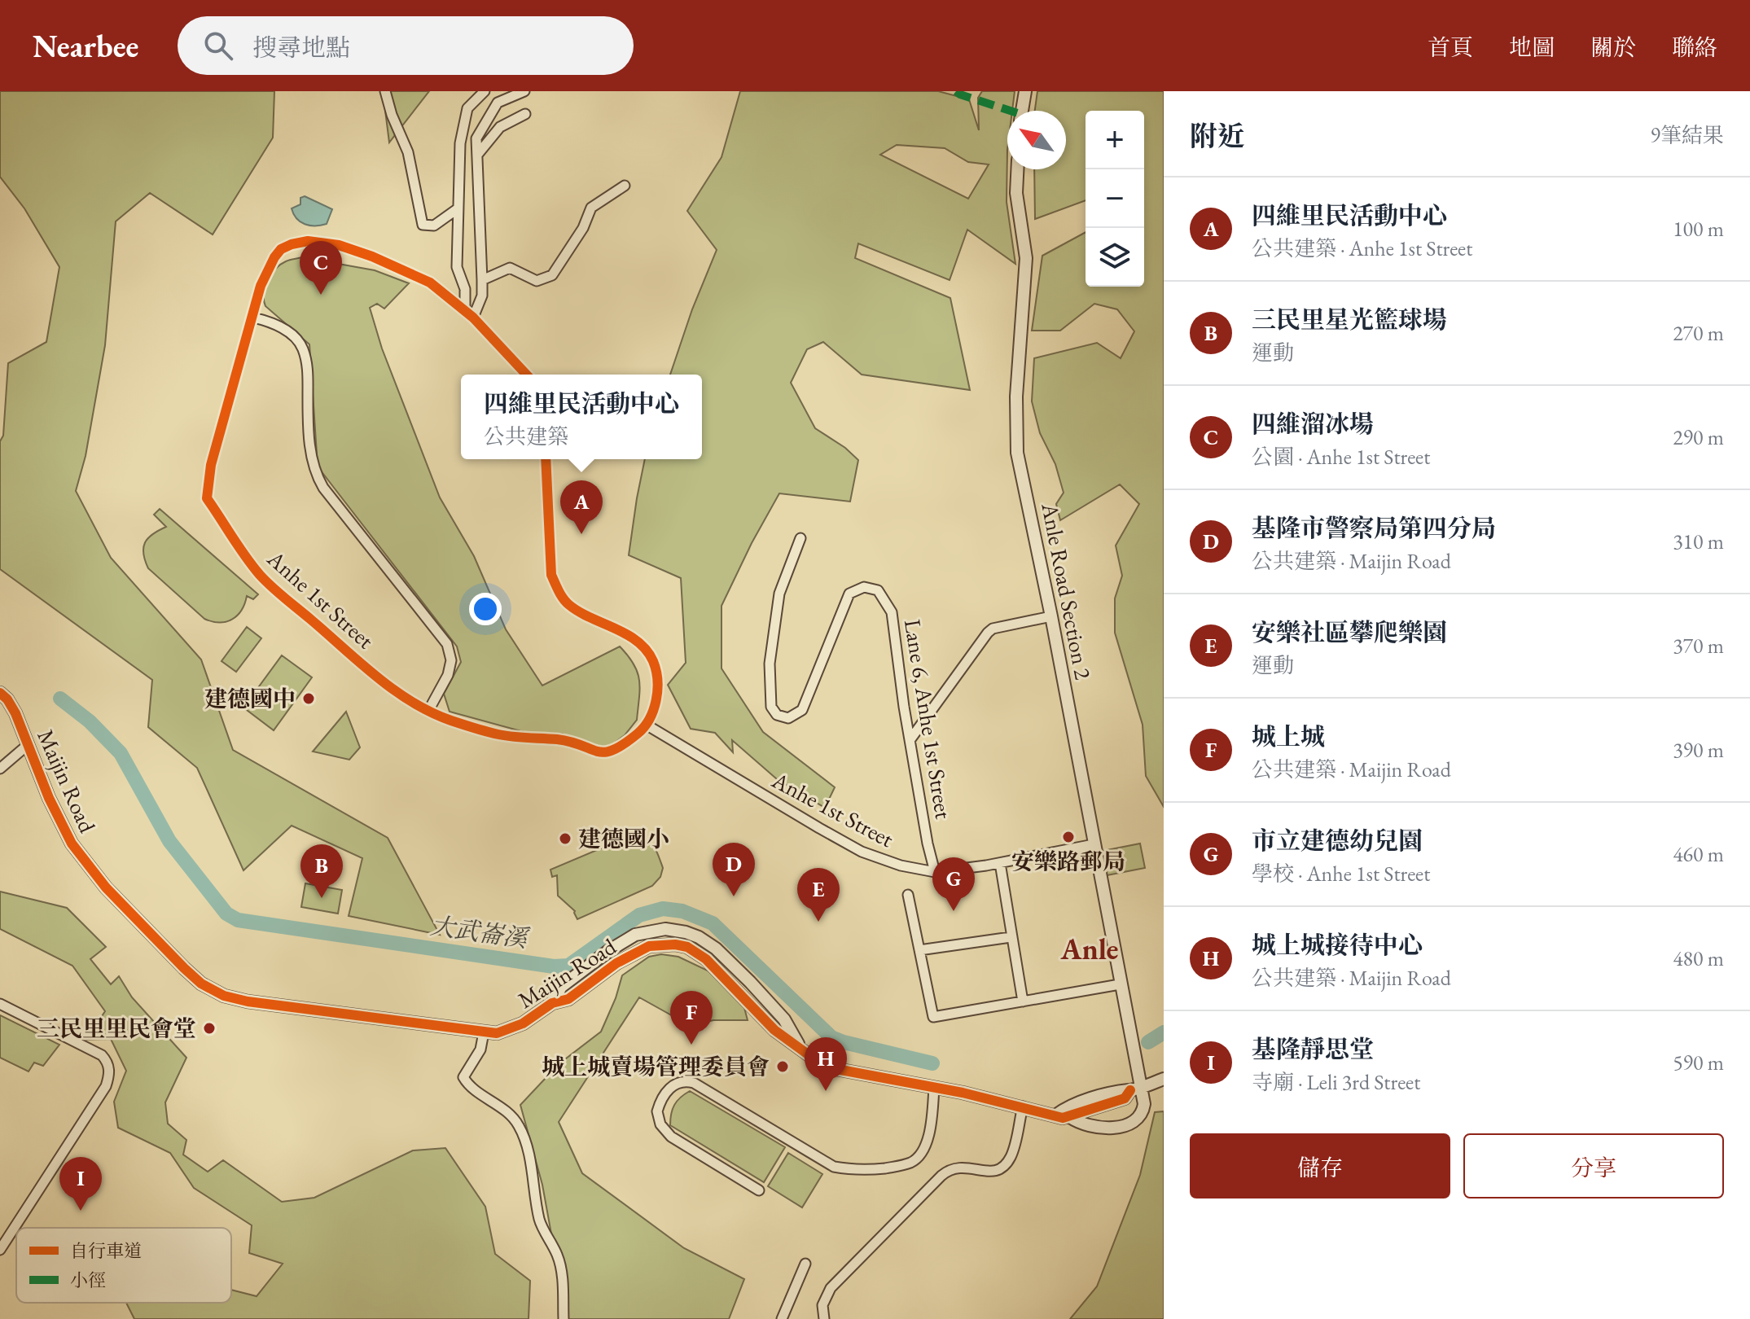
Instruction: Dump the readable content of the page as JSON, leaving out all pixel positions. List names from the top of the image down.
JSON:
{
  "streets": {
    "street": [
      "Anle Road Section 2",
      "Anhe 1st Street",
      "Lane 6, Anhe 1st Street",
      "Maijin Road"
    ]
  },
  "crossings": [
    ["Anle Road Section 2", "Anhe 1st Street"],
    ["Anle Road Section 2", "Maijin Road"],
    ["Anhe 1st Street", "Lane 6, Anhe 1st Street"]
  ],
  "districts": ["Anle"],
  "water": ["大武崙溪"],
  "places": [
    "建德國中",
    "安樂路郵局",
    "建德國小",
    "三民里里民會堂",
    "城上城賣場管理委員會"
  ],
  "legend": ["自行車道", "小徑"],
  "north": "top left",
  "page": {
    "header": "Nearbee",
    "search": "搜尋地點",
    "nav": [
      "首頁",
      "地圖",
      "關於",
      "聯絡"
    ],
    "heading": ["附近", "9筆結果"],
    "map_buttons": ["+", "−"],
    "list": [
      {
        "mark": "A",
        "name": "四維里民活動中心",
        "note": "公共建築 · Anhe 1st Street",
        "value": "100 m"
      },
      {
        "mark": "B",
        "name": "三民里星光籃球場",
        "note": "運動",
        "value": "270 m"
      },
      {
        "mark": "C",
        "name": "四維溜冰場",
        "note": "公園 · Anhe 1st Street",
        "value": "290 m"
      },
      {
        "mark": "D",
        "name": "基隆市警察局第四分局",
        "note": "公共建築 · Maijin Road",
        "value": "310 m"
      },
      {
        "mark": "E",
        "name": "安樂社區攀爬樂園",
        "note": "運動",
        "value": "370 m"
      },
      {
        "mark": "F",
        "name": "城上城",
        "note": "公共建築 · Maijin Road",
        "value": "390 m"
      },
      {
        "mark": "G",
        "name": "市立建德幼兒園",
        "note": "學校 · Anhe 1st Street",
        "value": "460 m"
      },
      {
        "mark": "H",
        "name": "城上城接待中心",
        "note": "公共建築 · Maijin Road",
        "value": "480 m"
      },
      {
        "mark": "I",
        "name": "基隆靜思堂",
        "note": "寺廟 · Leli 3rd Street",
        "value": "590 m"
      }
    ],
    "pins": [
      "C",
      "A",
      "D",
      "B",
      "G",
      "E",
      "F",
      "H",
      "I"
    ],
    "popup": ["四維里民活動中心", "公共建築"],
    "buttons": ["儲存", "分享"]
  }
}
